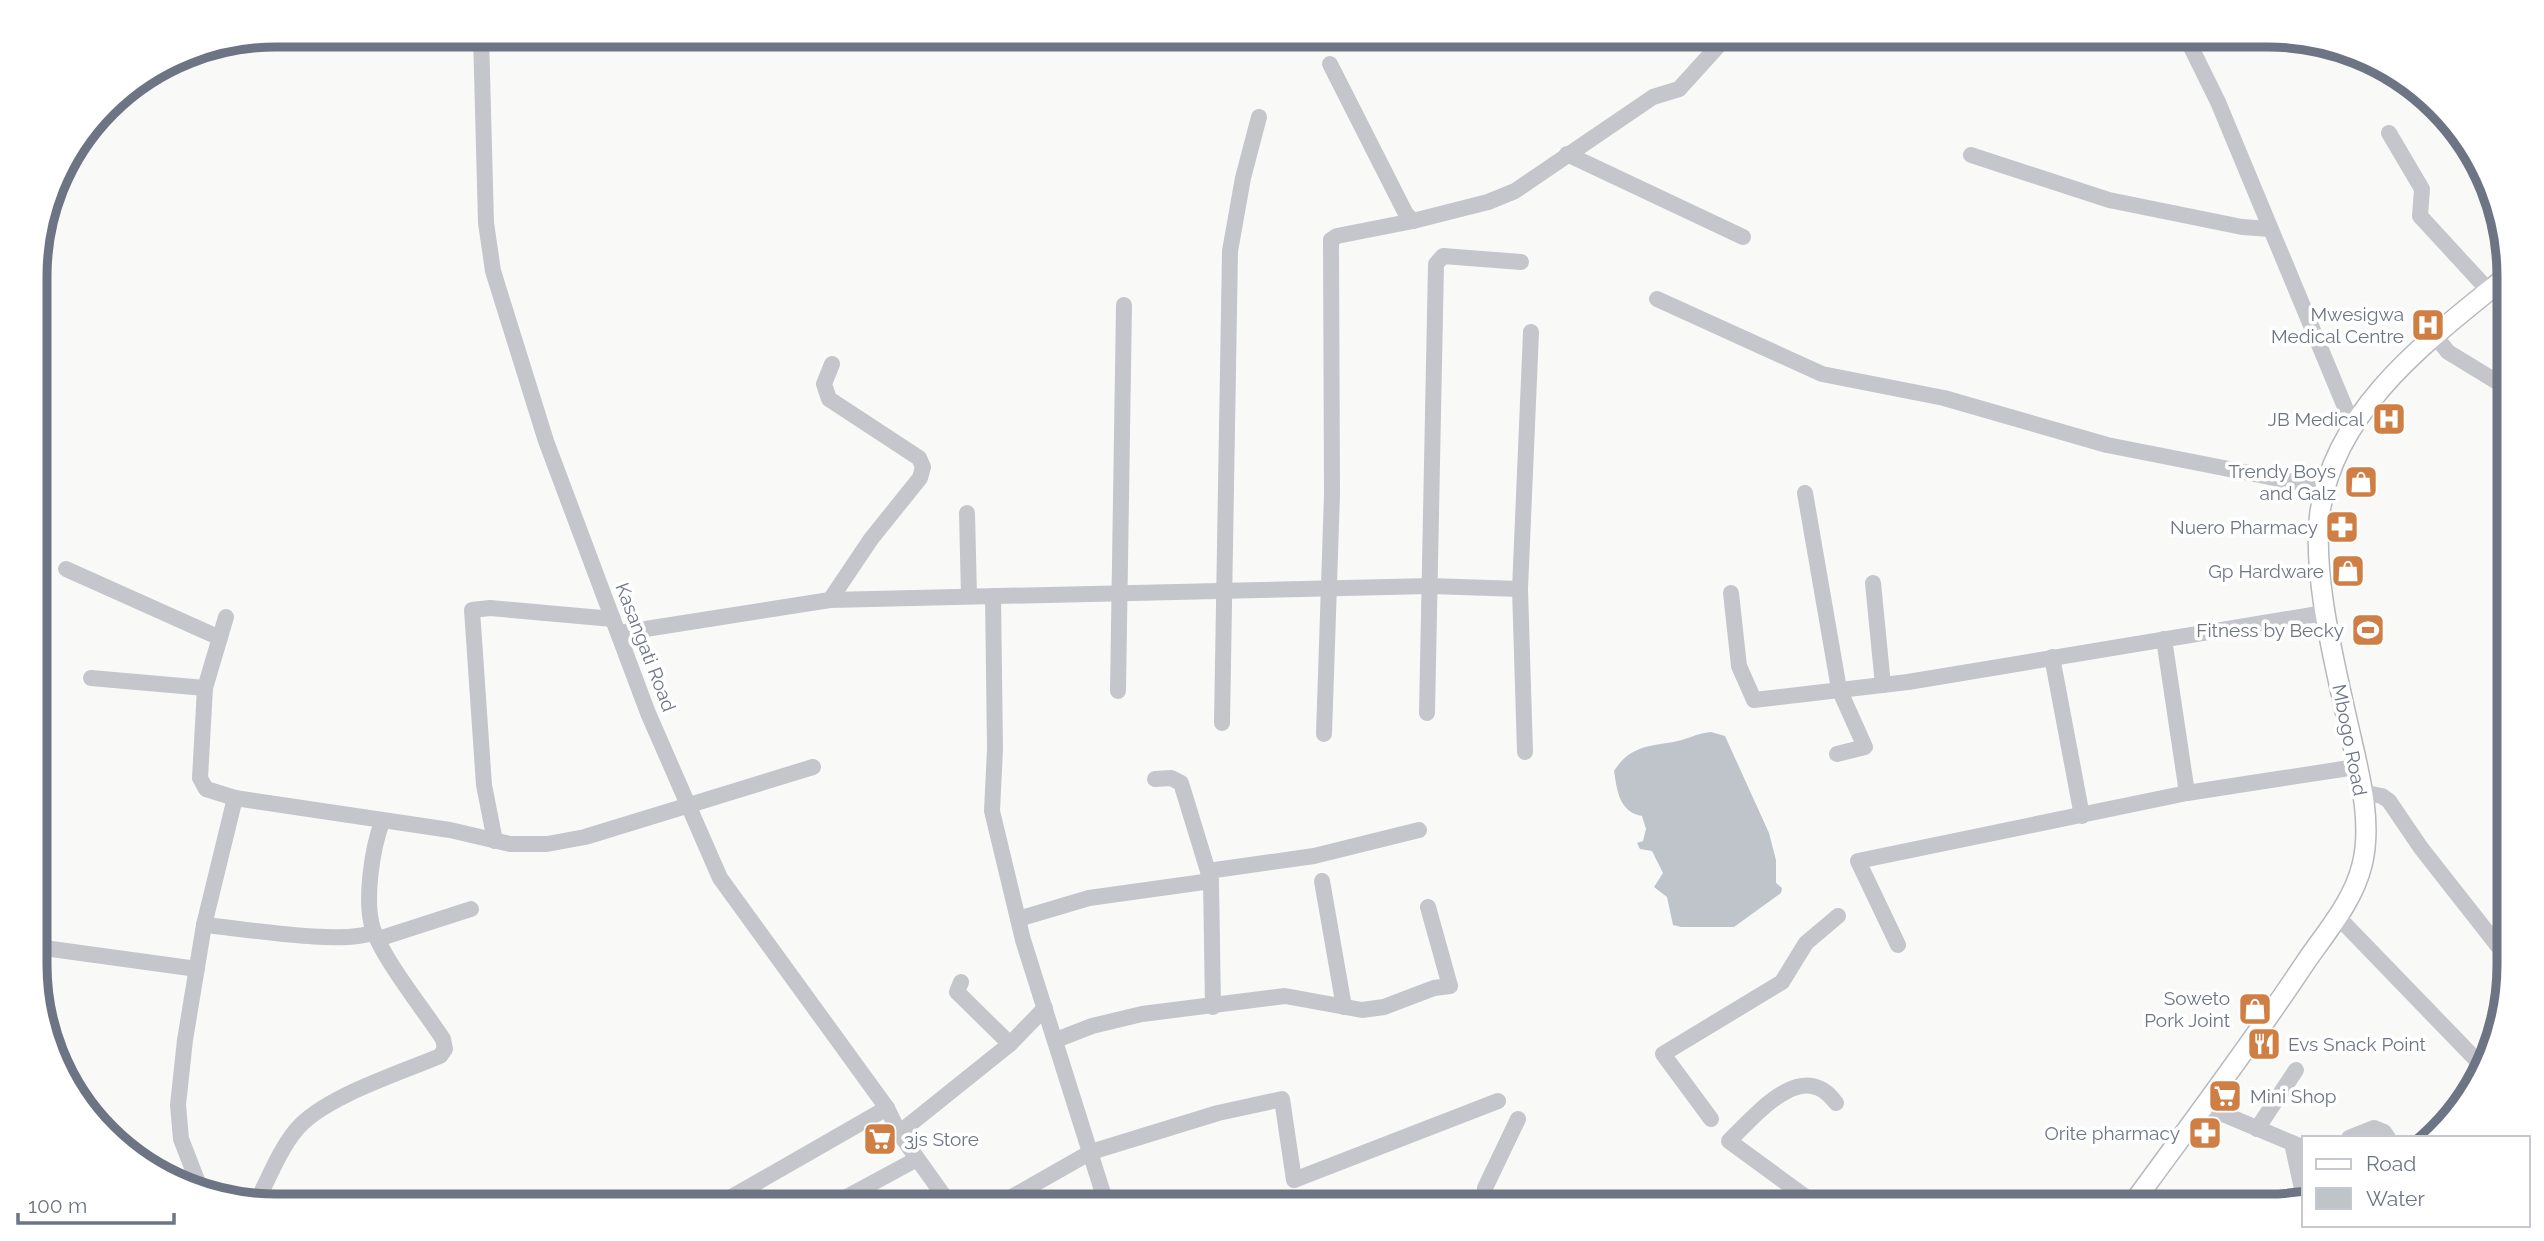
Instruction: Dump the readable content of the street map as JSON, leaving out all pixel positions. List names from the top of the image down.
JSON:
{
  "streets": {
    "main road": ["Mbogo Road"],
    "street": ["Kasangati Road"]
  },
  "places": {
    "hospital": ["Mwesigwa Medical Centre", "JB Medical"],
    "shop": ["Trendy Boys and Galz", "Gp Hardware", "Soweto Pork Joint"],
    "pharmacy": ["Nuero Pharmacy", "Orite pharmacy"],
    "sports": ["Fitness by Becky"],
    "restaurant": ["Evs Snack Point"],
    "supermarket": ["Mini Shop", "3js Store"]
  },
  "legend": ["Road", "Water"],
  "scale_bar": "100 m"
}
